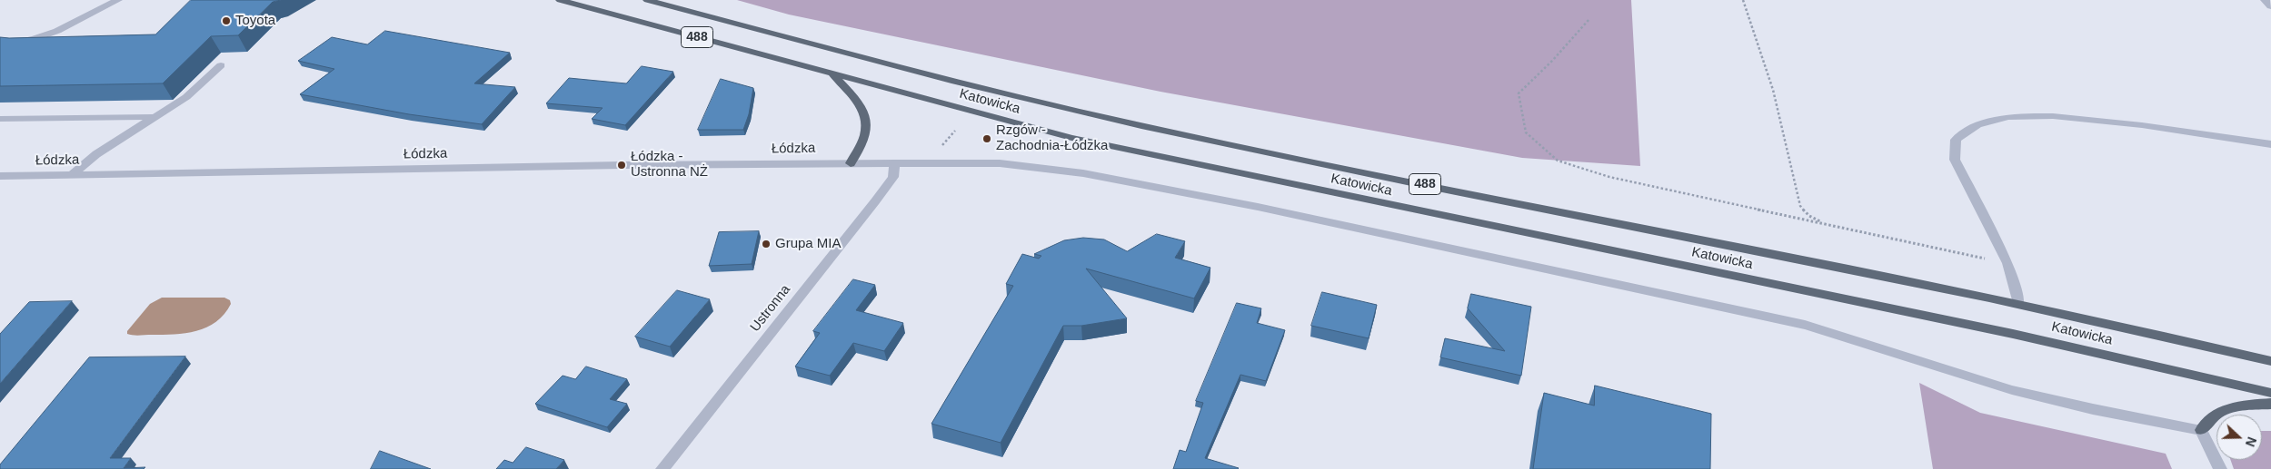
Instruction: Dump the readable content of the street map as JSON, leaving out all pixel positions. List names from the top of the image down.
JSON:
{
  "streets": {
    "main road": ["488", "Katowicka"],
    "street": ["Łódzka", "Ustronna"]
  },
  "crossings": [
    ["Łódzka", "Ustronna"]
  ],
  "places": [
    "Toyota",
    "Rzgów - Zachodnia-Łódzka",
    "Łódzka - Ustronna NŻ",
    "Grupa MIA"
  ],
  "north": "right"
}
